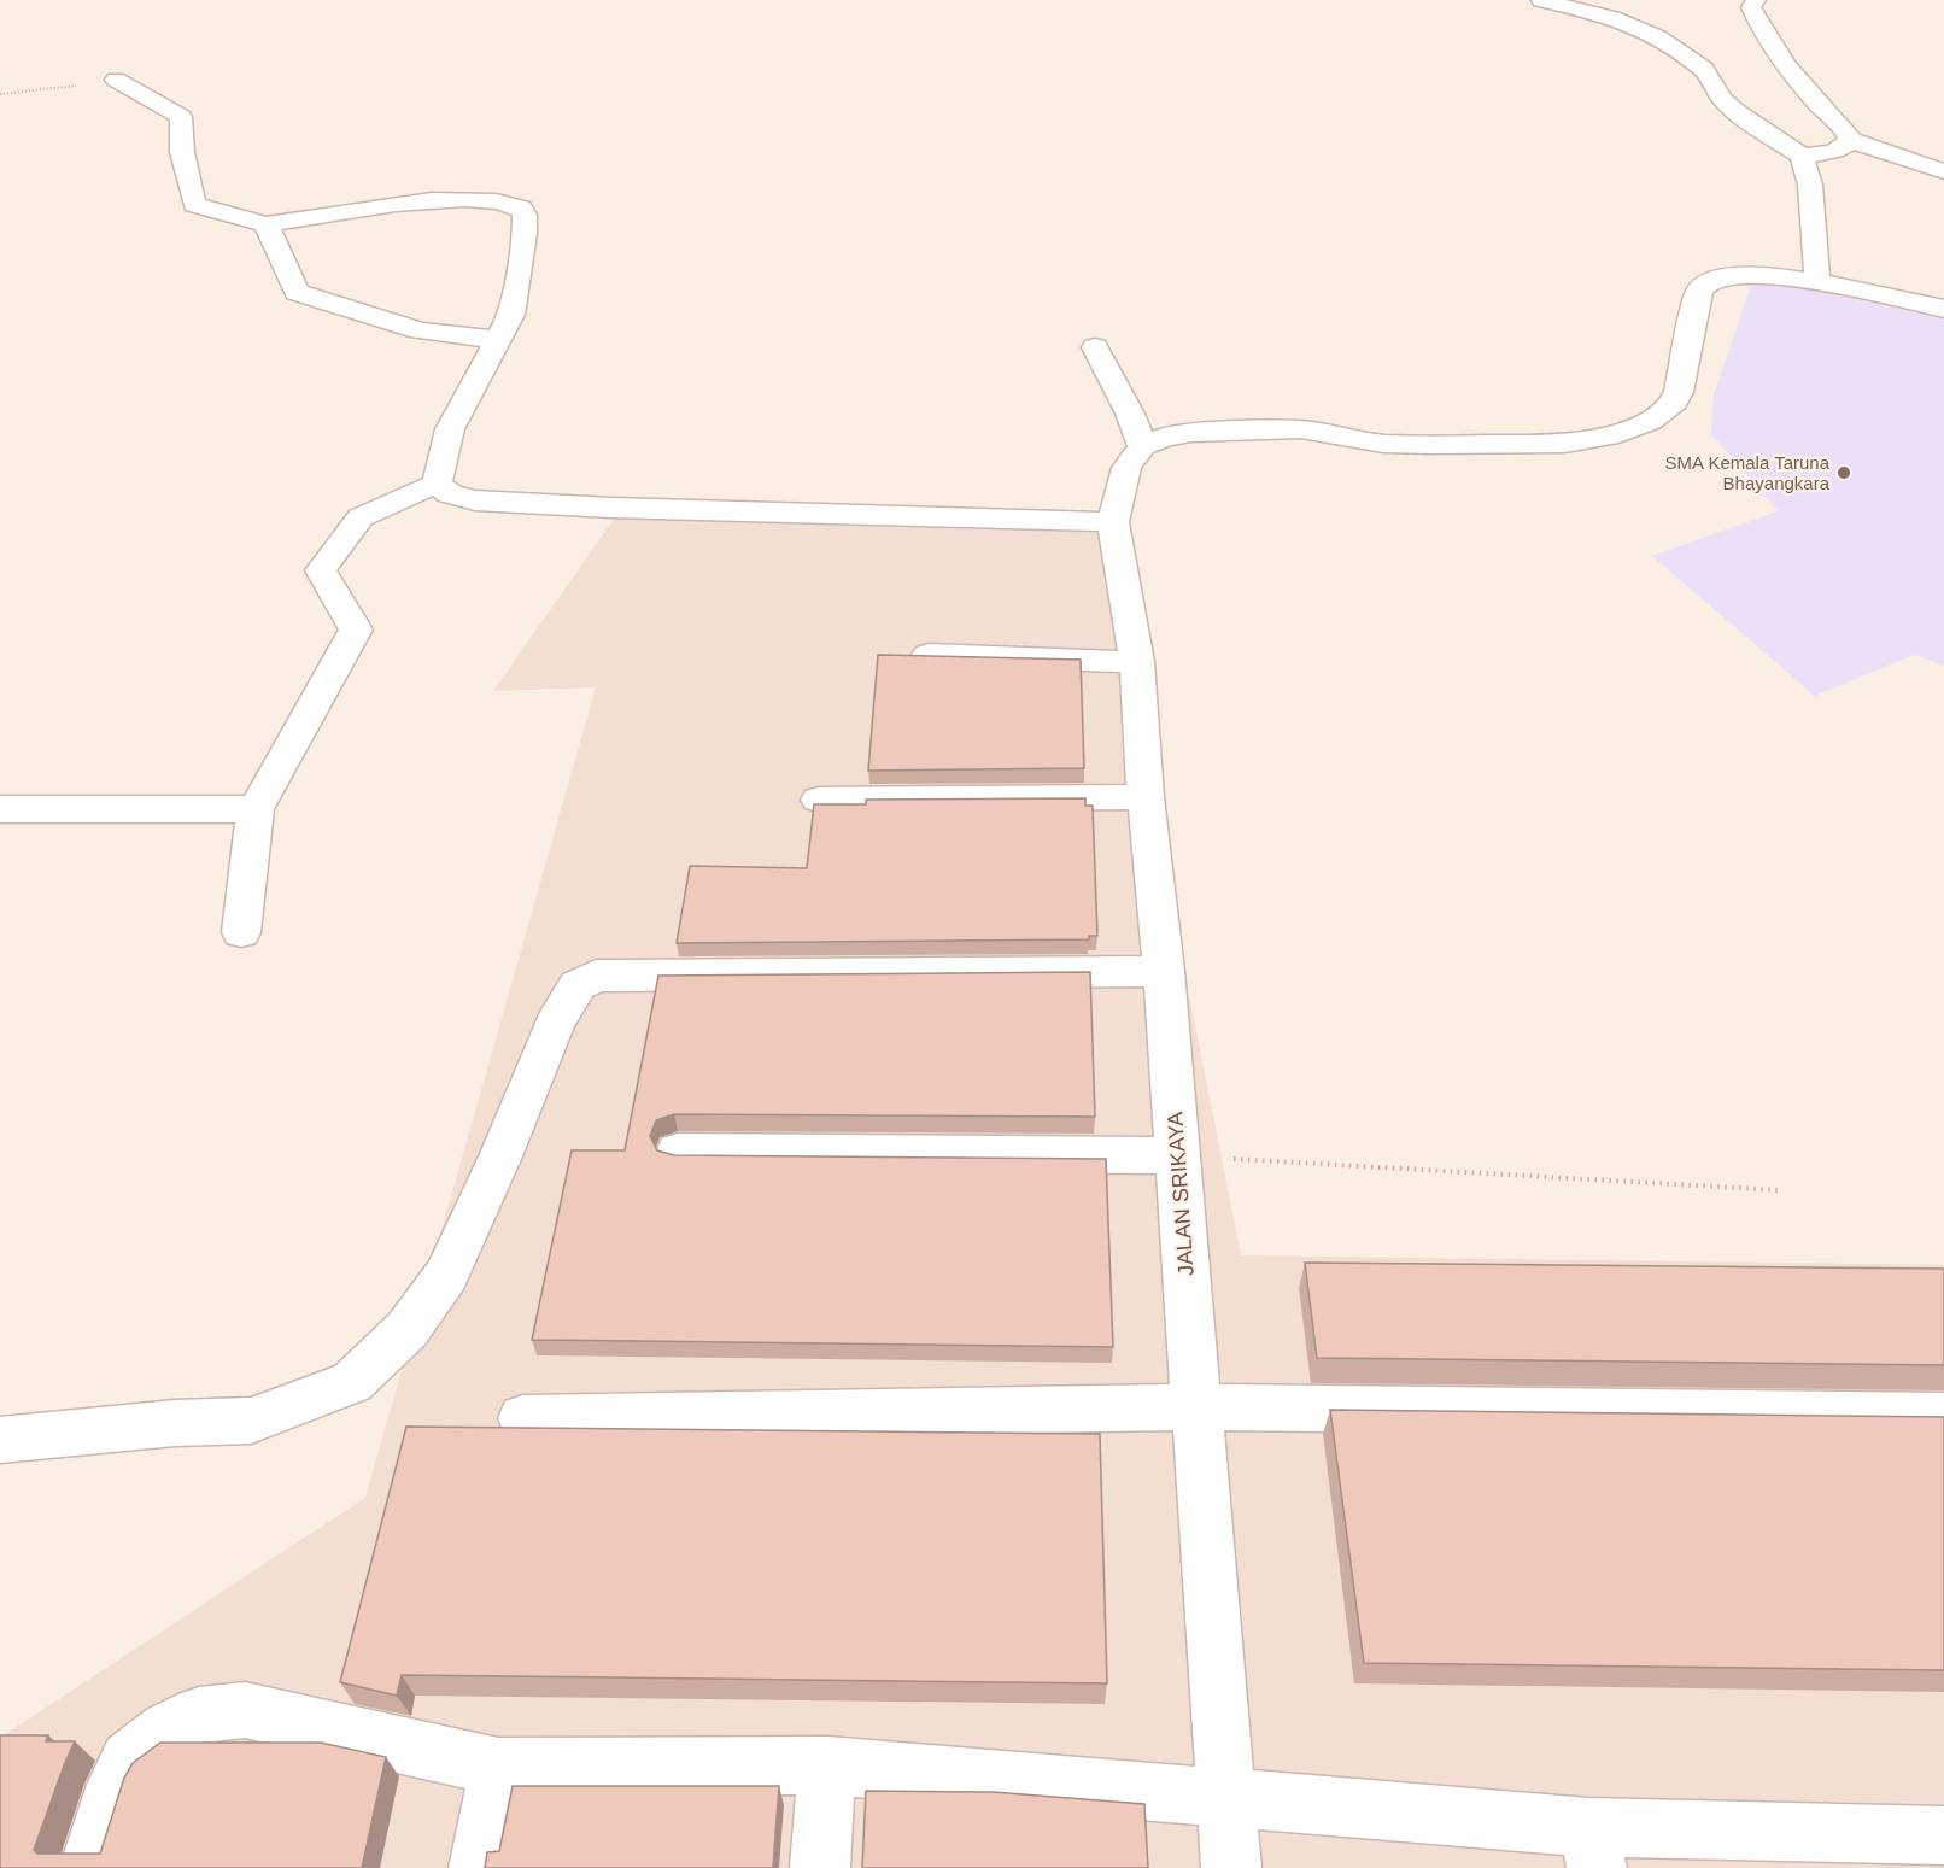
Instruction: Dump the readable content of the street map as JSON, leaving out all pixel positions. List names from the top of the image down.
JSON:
{
  "streets": {
    "street": ["JALAN SRIKAYA"]
  },
  "places": ["SMA Kemala Taruna Bhayangkara"]
}
